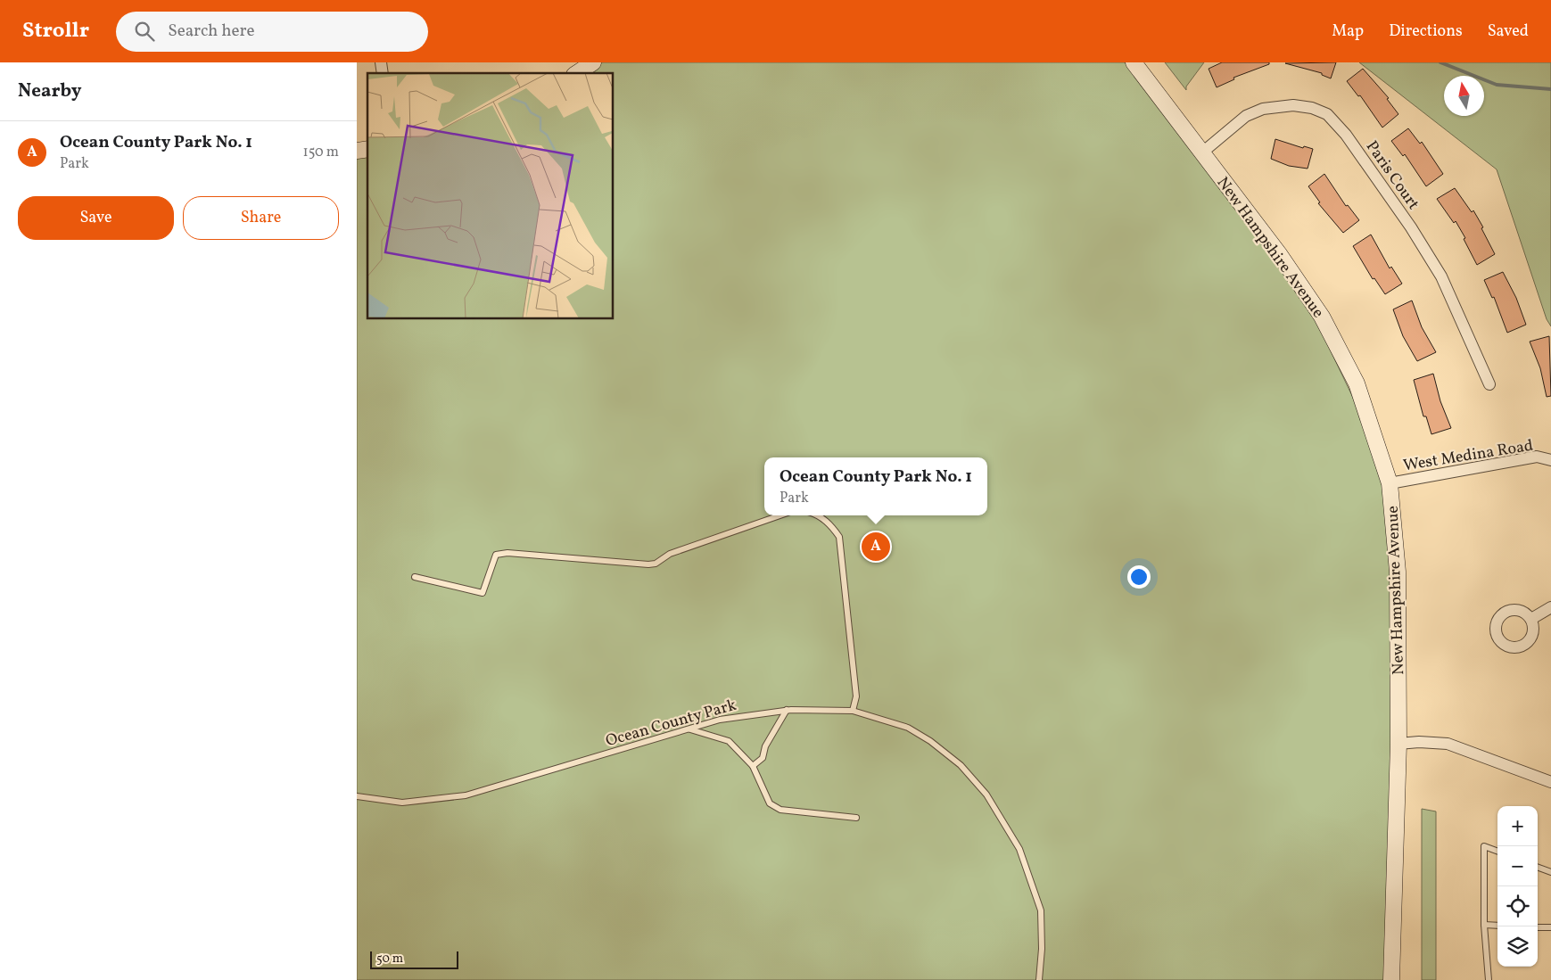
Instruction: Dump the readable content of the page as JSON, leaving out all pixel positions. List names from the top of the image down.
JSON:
{
  "streets": {
    "main road": ["New Hampshire Avenue"],
    "street": ["Paris Court", "West Medina Road"],
    "lane": ["Ocean County Park"]
  },
  "crossings": [
    ["Paris Court", "New Hampshire Avenue"],
    ["New Hampshire Avenue", "West Medina Road"]
  ],
  "scale_bar": "50 m",
  "north": "top",
  "page": {
    "header": "Strollr",
    "search": "Search here",
    "nav": ["Map", "Directions", "Saved"],
    "heading": "Nearby",
    "list": [
      {
        "mark": "A",
        "name": "Ocean County Park No. 1",
        "note": "Park",
        "value": "150 m"
      }
    ],
    "buttons": ["Save", "Share"],
    "popup": ["Ocean County Park No. 1", "Park"],
    "pins": "A",
    "map_buttons": ["+", "−"],
    "scale": "50 m"
  }
}
